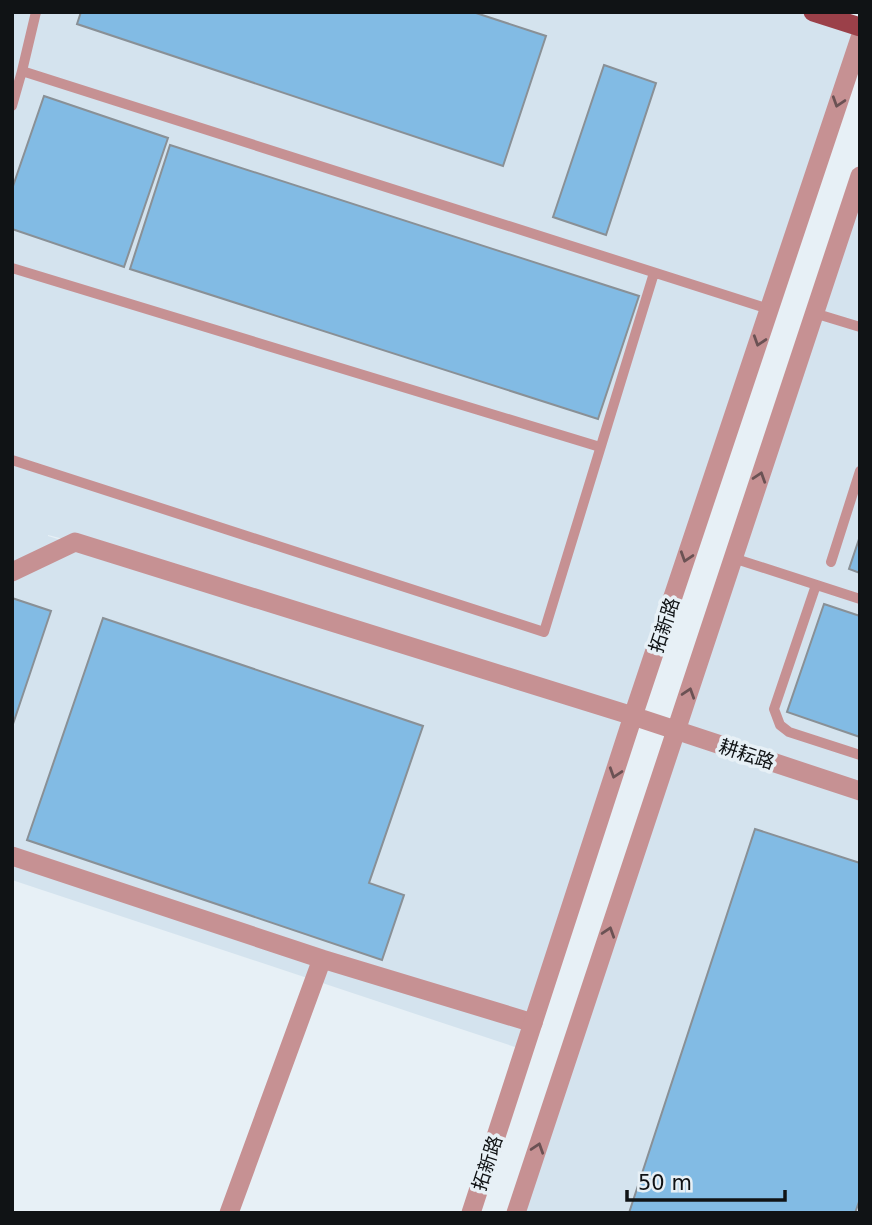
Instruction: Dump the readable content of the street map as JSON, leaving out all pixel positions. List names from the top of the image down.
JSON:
{
  "streets": {
    "street": ["拓新路", "耕耘路"]
  },
  "crossings": [
    ["拓新路", "耕耘路"]
  ],
  "scale_bar": "50 m"
}
